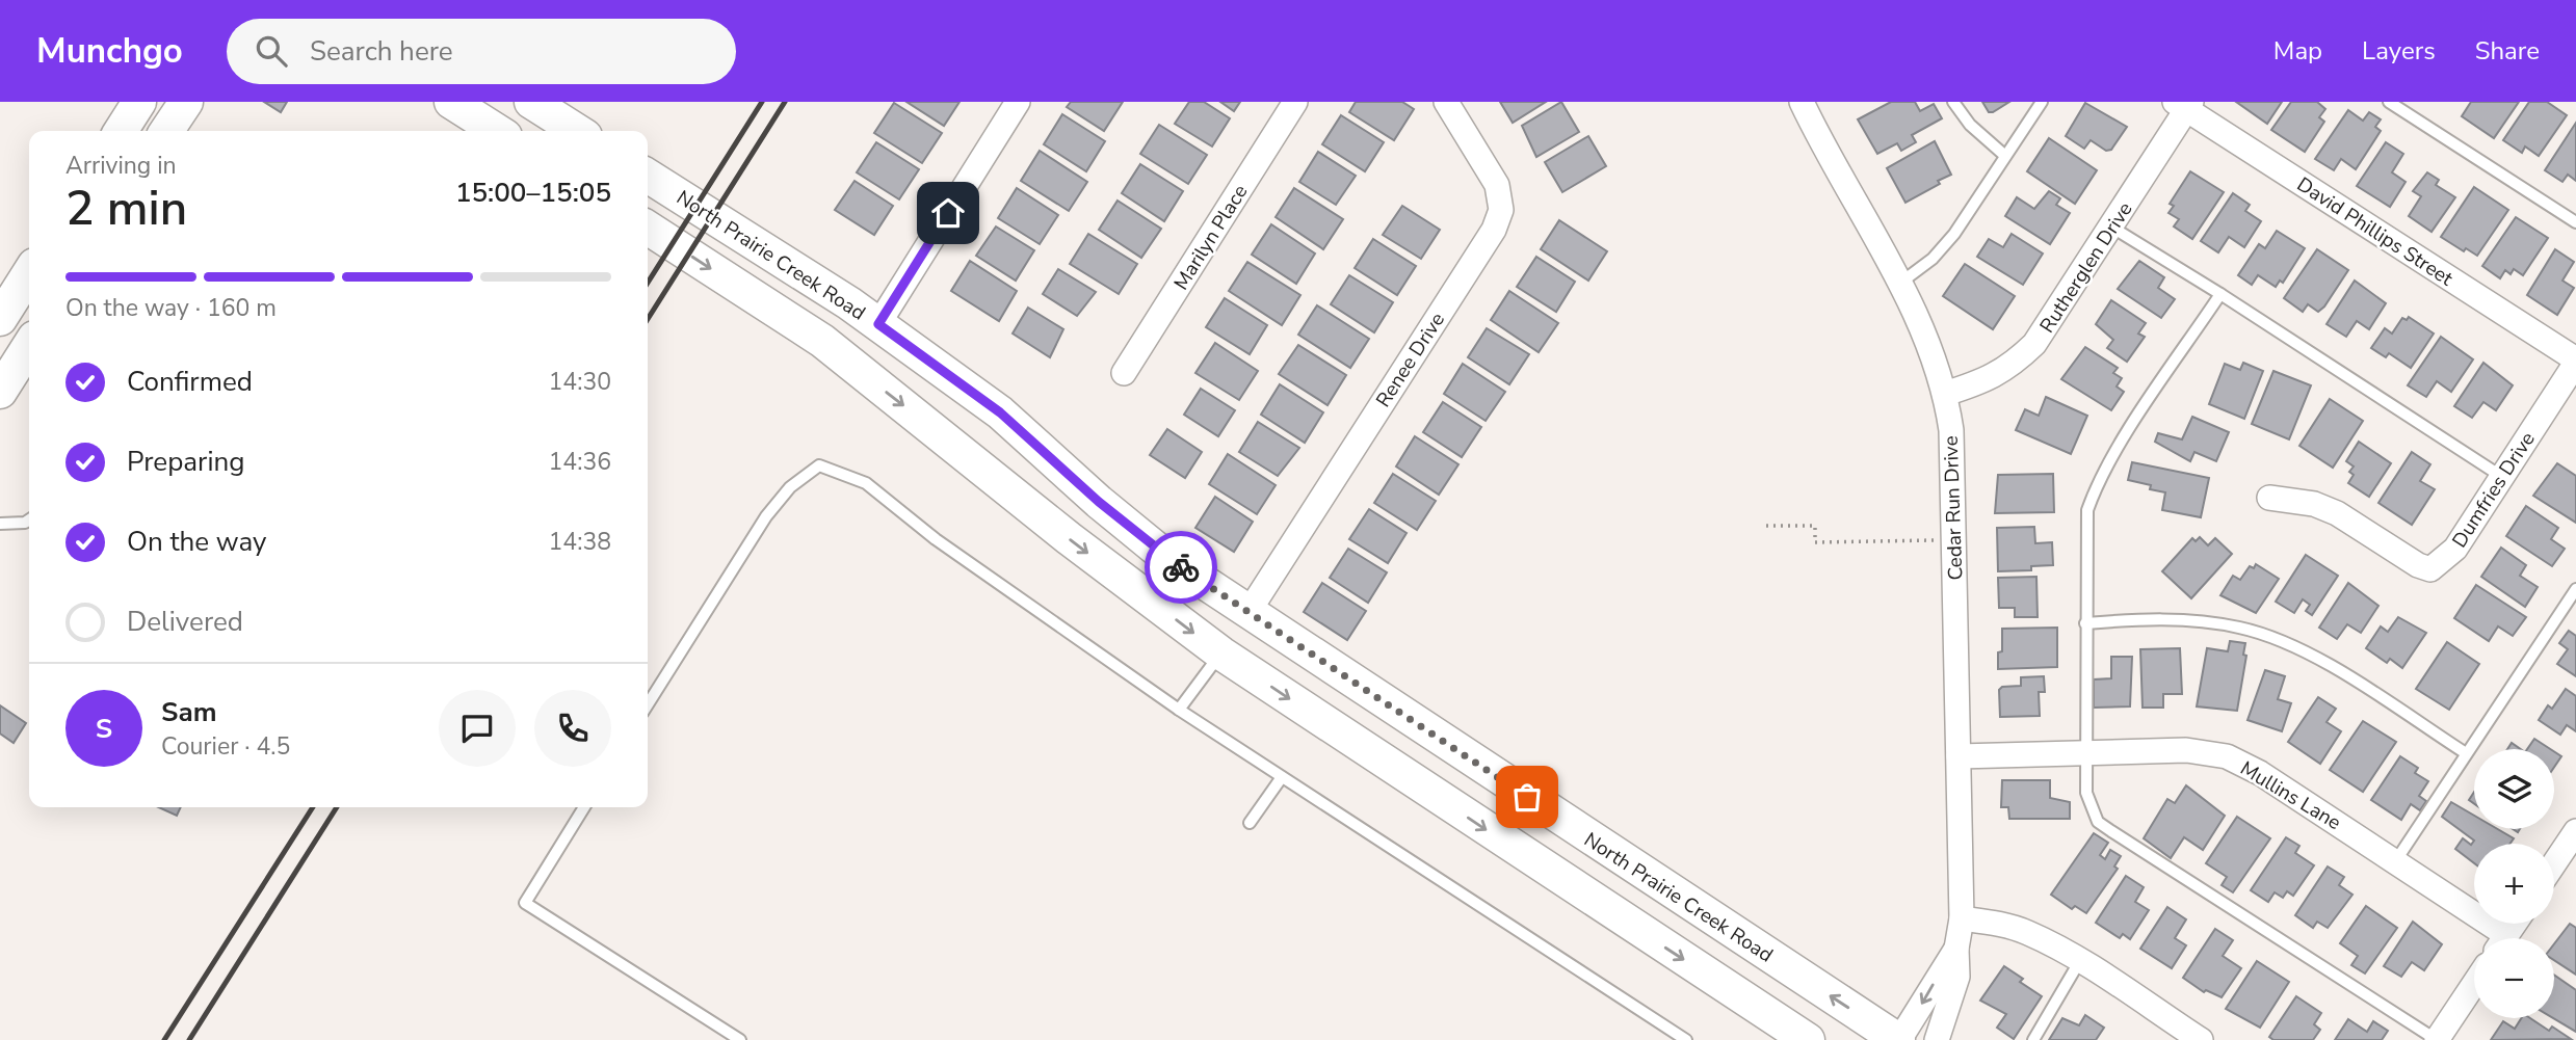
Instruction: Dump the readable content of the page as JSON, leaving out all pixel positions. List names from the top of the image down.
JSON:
{
  "streets": {
    "main road": ["North Prairie Creek Road"],
    "street": [
      "David Phillips Street",
      "Marilyn Place",
      "Rutherglen Drive",
      "Renee Drive",
      "Dumfries Drive",
      "Cedar Run Drive",
      "Mullins Lane"
    ]
  },
  "crossings": [
    ["David Phillips Street", "Rutherglen Drive"],
    ["David Phillips Street", "Dumfries Drive"],
    ["North Prairie Creek Road", "Renee Drive"],
    ["Rutherglen Drive", "Cedar Run Drive"],
    ["Cedar Run Drive", "Mullins Lane"]
  ],
  "page": {
    "header": "Munchgo",
    "search": "Search here",
    "nav": ["Map", "Layers", "Share"],
    "heading": ["2 min", "Arriving in", "15:00–15:05"],
    "panel": ["Sam", "Courier · 4.5"],
    "bar": "On the way · 160 m",
    "list": [
      ["Confirmed", "14:30"],
      ["Preparing", "14:36"],
      ["On the way", "14:38"],
      "Delivered"
    ],
    "round": "S",
    "map_buttons": ["+", "−"]
  }
}
